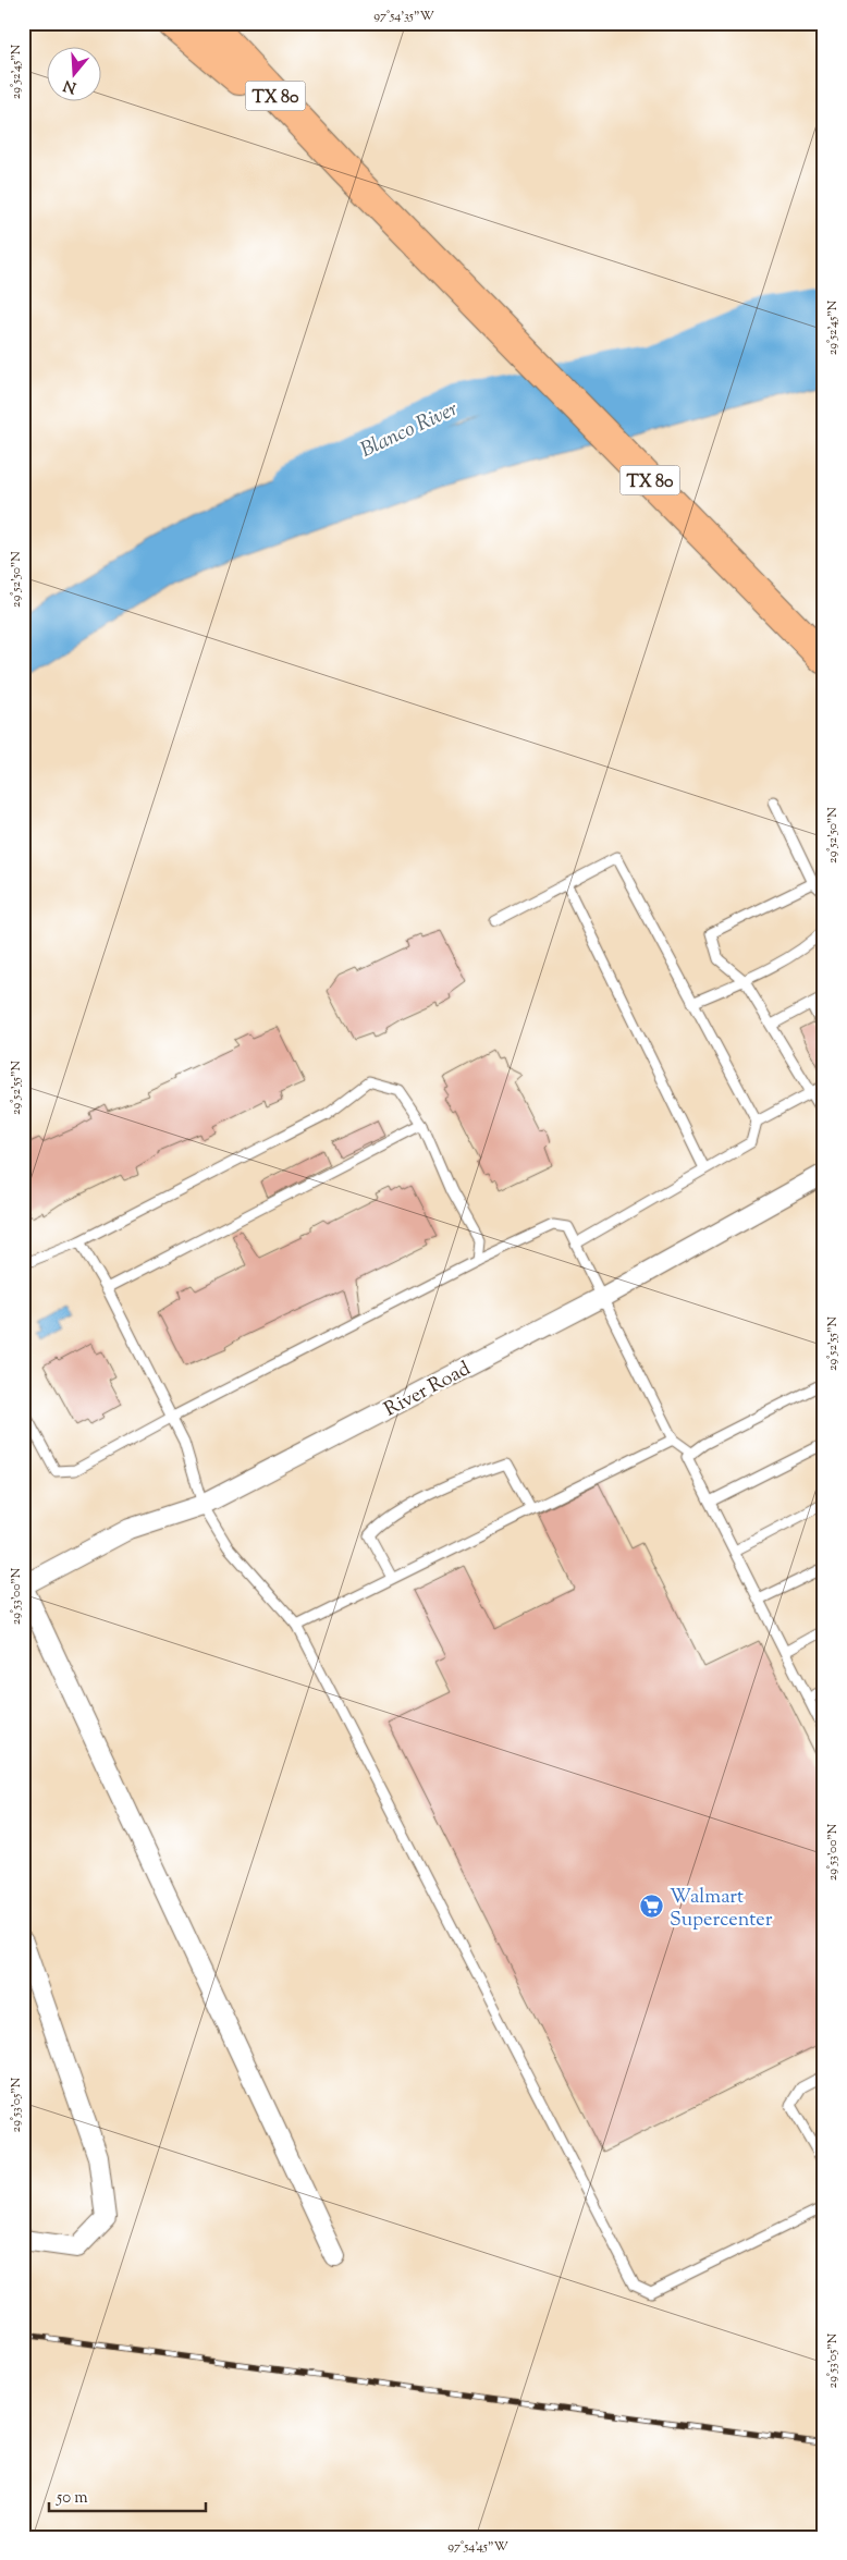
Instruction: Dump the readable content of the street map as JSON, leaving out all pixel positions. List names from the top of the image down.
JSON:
{
  "streets": {
    "main road": ["TX 80"],
    "street": ["River Road"]
  },
  "water": ["Blanco River"],
  "places": {
    "supermarket": ["Walmart Supercenter"]
  },
  "scale_bar": "50 m",
  "north": "bottom",
  "coordinates": [
    "97°54'35\"W",
    "29°52'45\"N",
    "29°52'50\"N",
    "29°52'55\"N",
    "29°53'00\"N",
    "29°53'05\"N",
    "97°54'45\"W"
  ]
}
